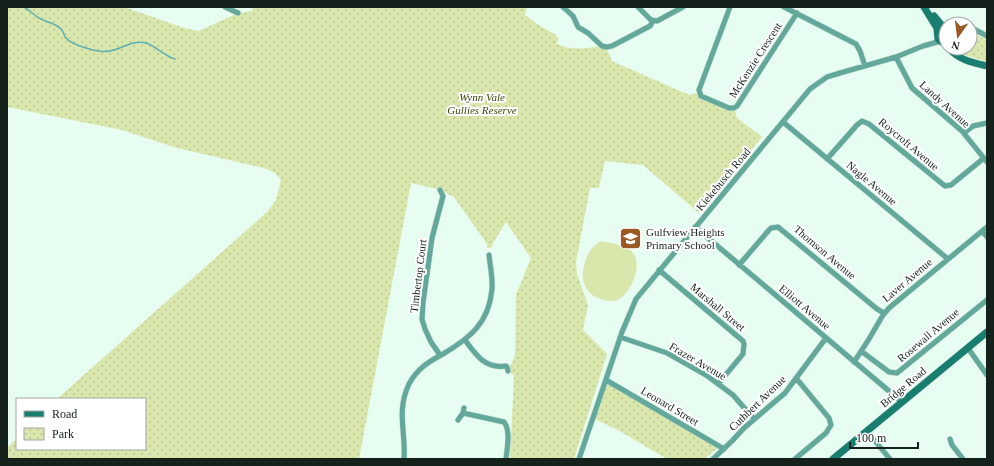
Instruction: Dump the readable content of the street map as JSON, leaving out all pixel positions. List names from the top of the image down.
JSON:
{
  "streets": {
    "main road": ["Bridge Road"],
    "street": [
      "McKenzie Crescent",
      "Landy Avenue",
      "Roycroft Avenue",
      "Kiekebusch Road",
      "Nagle Avenue",
      "Thomson Avenue",
      "Timbertop Court",
      "Laver Avenue",
      "Marshall Street",
      "Elliott Avenue",
      "Rosewall Avenue",
      "Frazer Avenue",
      "Cuthbert Avenue",
      "Leonard Street"
    ]
  },
  "crossings": [
    ["Landy Avenue", "Roycroft Avenue"],
    ["Landy Avenue", "Kiekebusch Road"],
    ["Roycroft Avenue", "Nagle Avenue"],
    ["Kiekebusch Road", "Nagle Avenue"],
    ["Kiekebusch Road", "Marshall Street"],
    ["Kiekebusch Road", "Elliott Avenue"],
    ["Kiekebusch Road", "Frazer Avenue"],
    ["Kiekebusch Road", "Leonard Street"],
    ["Nagle Avenue", "Laver Avenue"],
    ["Thomson Avenue", "Laver Avenue"],
    ["Thomson Avenue", "Elliott Avenue"],
    ["Laver Avenue", "Elliott Avenue"],
    ["Laver Avenue", "Rosewall Avenue"],
    ["Marshall Street", "Frazer Avenue"],
    ["Elliott Avenue", "Bridge Road"],
    ["Elliott Avenue", "Cuthbert Avenue"],
    ["Frazer Avenue", "Cuthbert Avenue"],
    ["Cuthbert Avenue", "Leonard Street"]
  ],
  "parks": ["Wynn Vale Gullies Reserve"],
  "places": {
    "school or university": ["Gulfview Heights Primary School"]
  },
  "legend": ["Road", "Park"],
  "scale_bar": "100 m",
  "north": "bottom"
}
